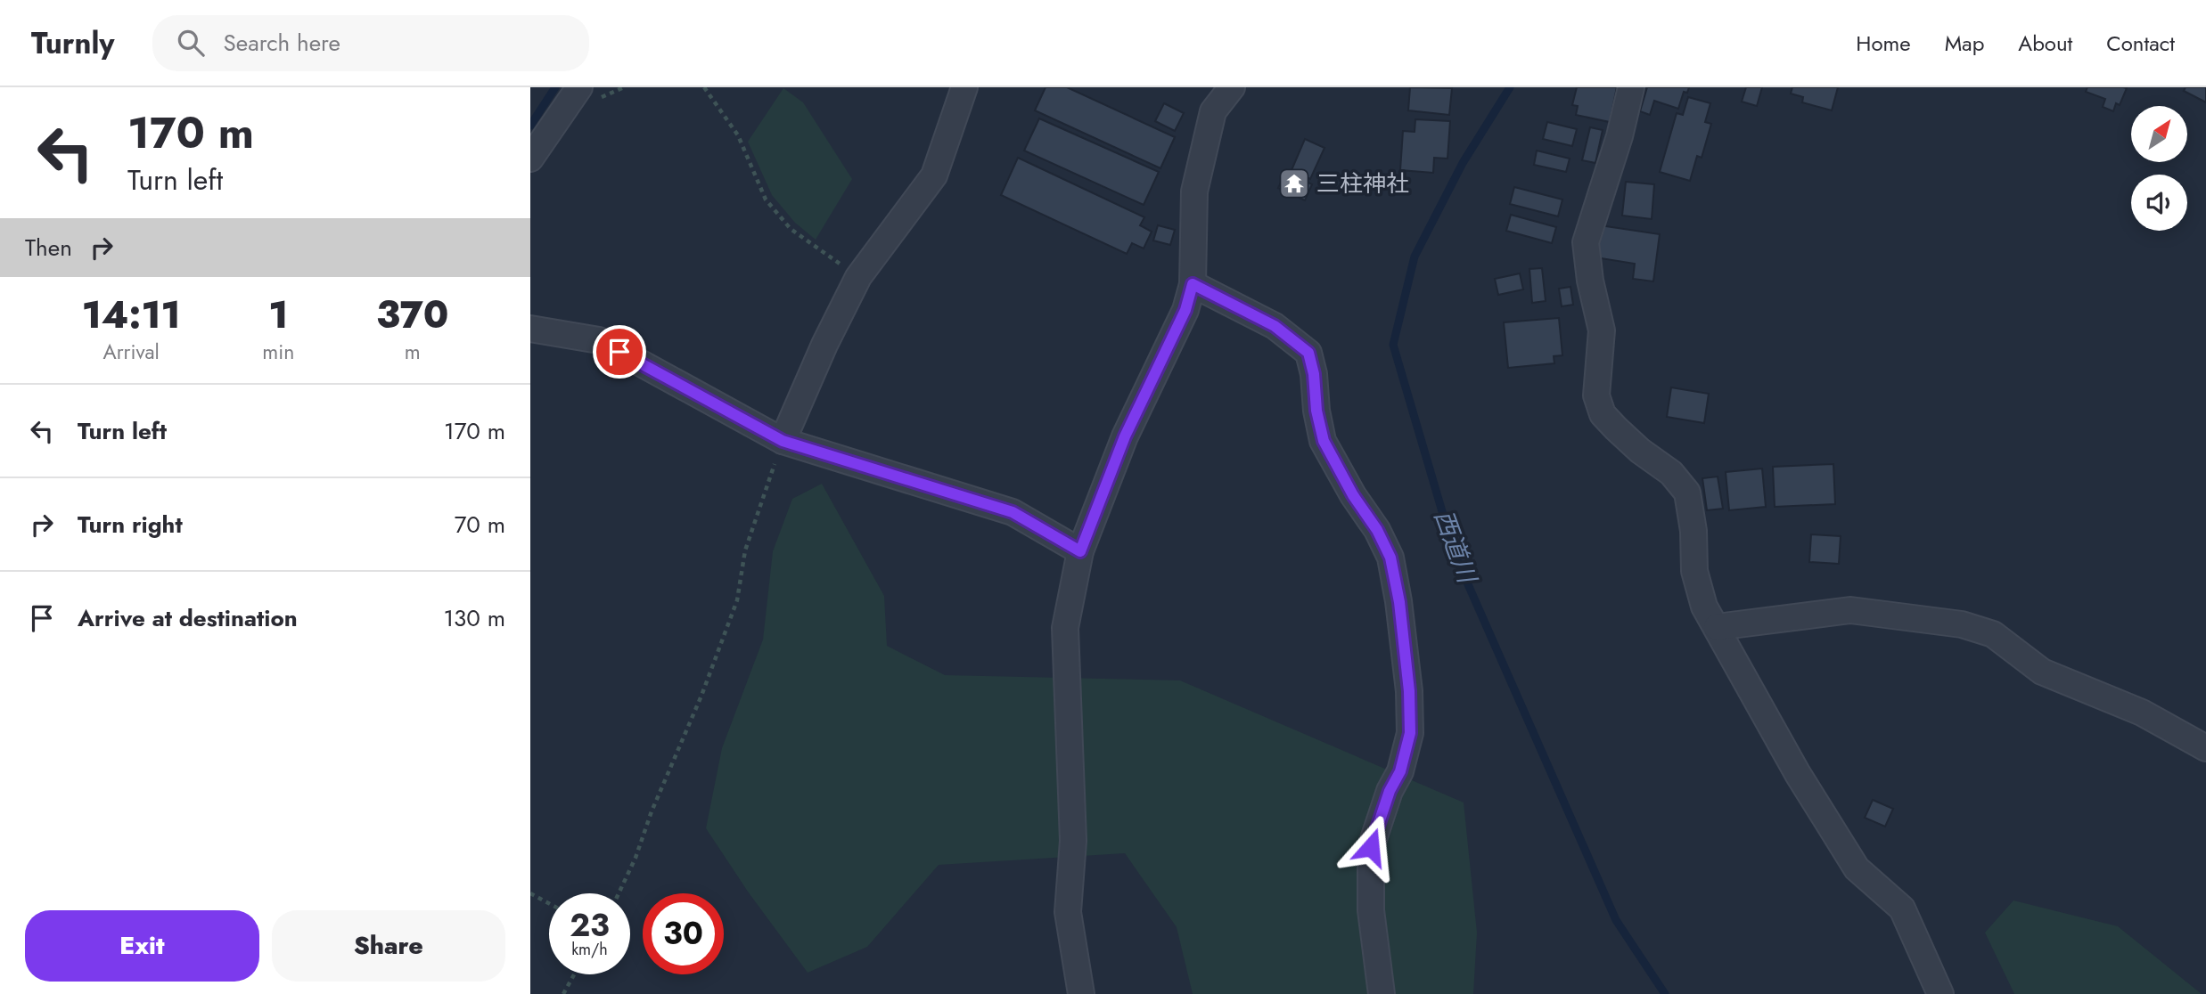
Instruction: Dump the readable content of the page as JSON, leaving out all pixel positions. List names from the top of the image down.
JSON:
{
  "water": ["西道川"],
  "places": {
    "temple": ["三柱神社"]
  },
  "north": "top right",
  "page": {
    "header": "Turnly",
    "search": "Search here",
    "nav": [
      "Home",
      "Map",
      "About",
      "Contact"
    ],
    "turn": ["170 m", "Turn left"],
    "then": "Then",
    "eta": [
      "14:11",
      "Arrival",
      "1",
      "min",
      "370",
      "m"
    ],
    "list": [
      {
        "name": "Turn left",
        "value": "170 m"
      },
      {
        "name": "Turn right",
        "value": "70 m"
      },
      {
        "name": "Arrive at destination",
        "value": "130 m"
      }
    ],
    "speed": "23 km/h",
    "limit": "30",
    "buttons": ["Exit", "Share"]
  }
}
